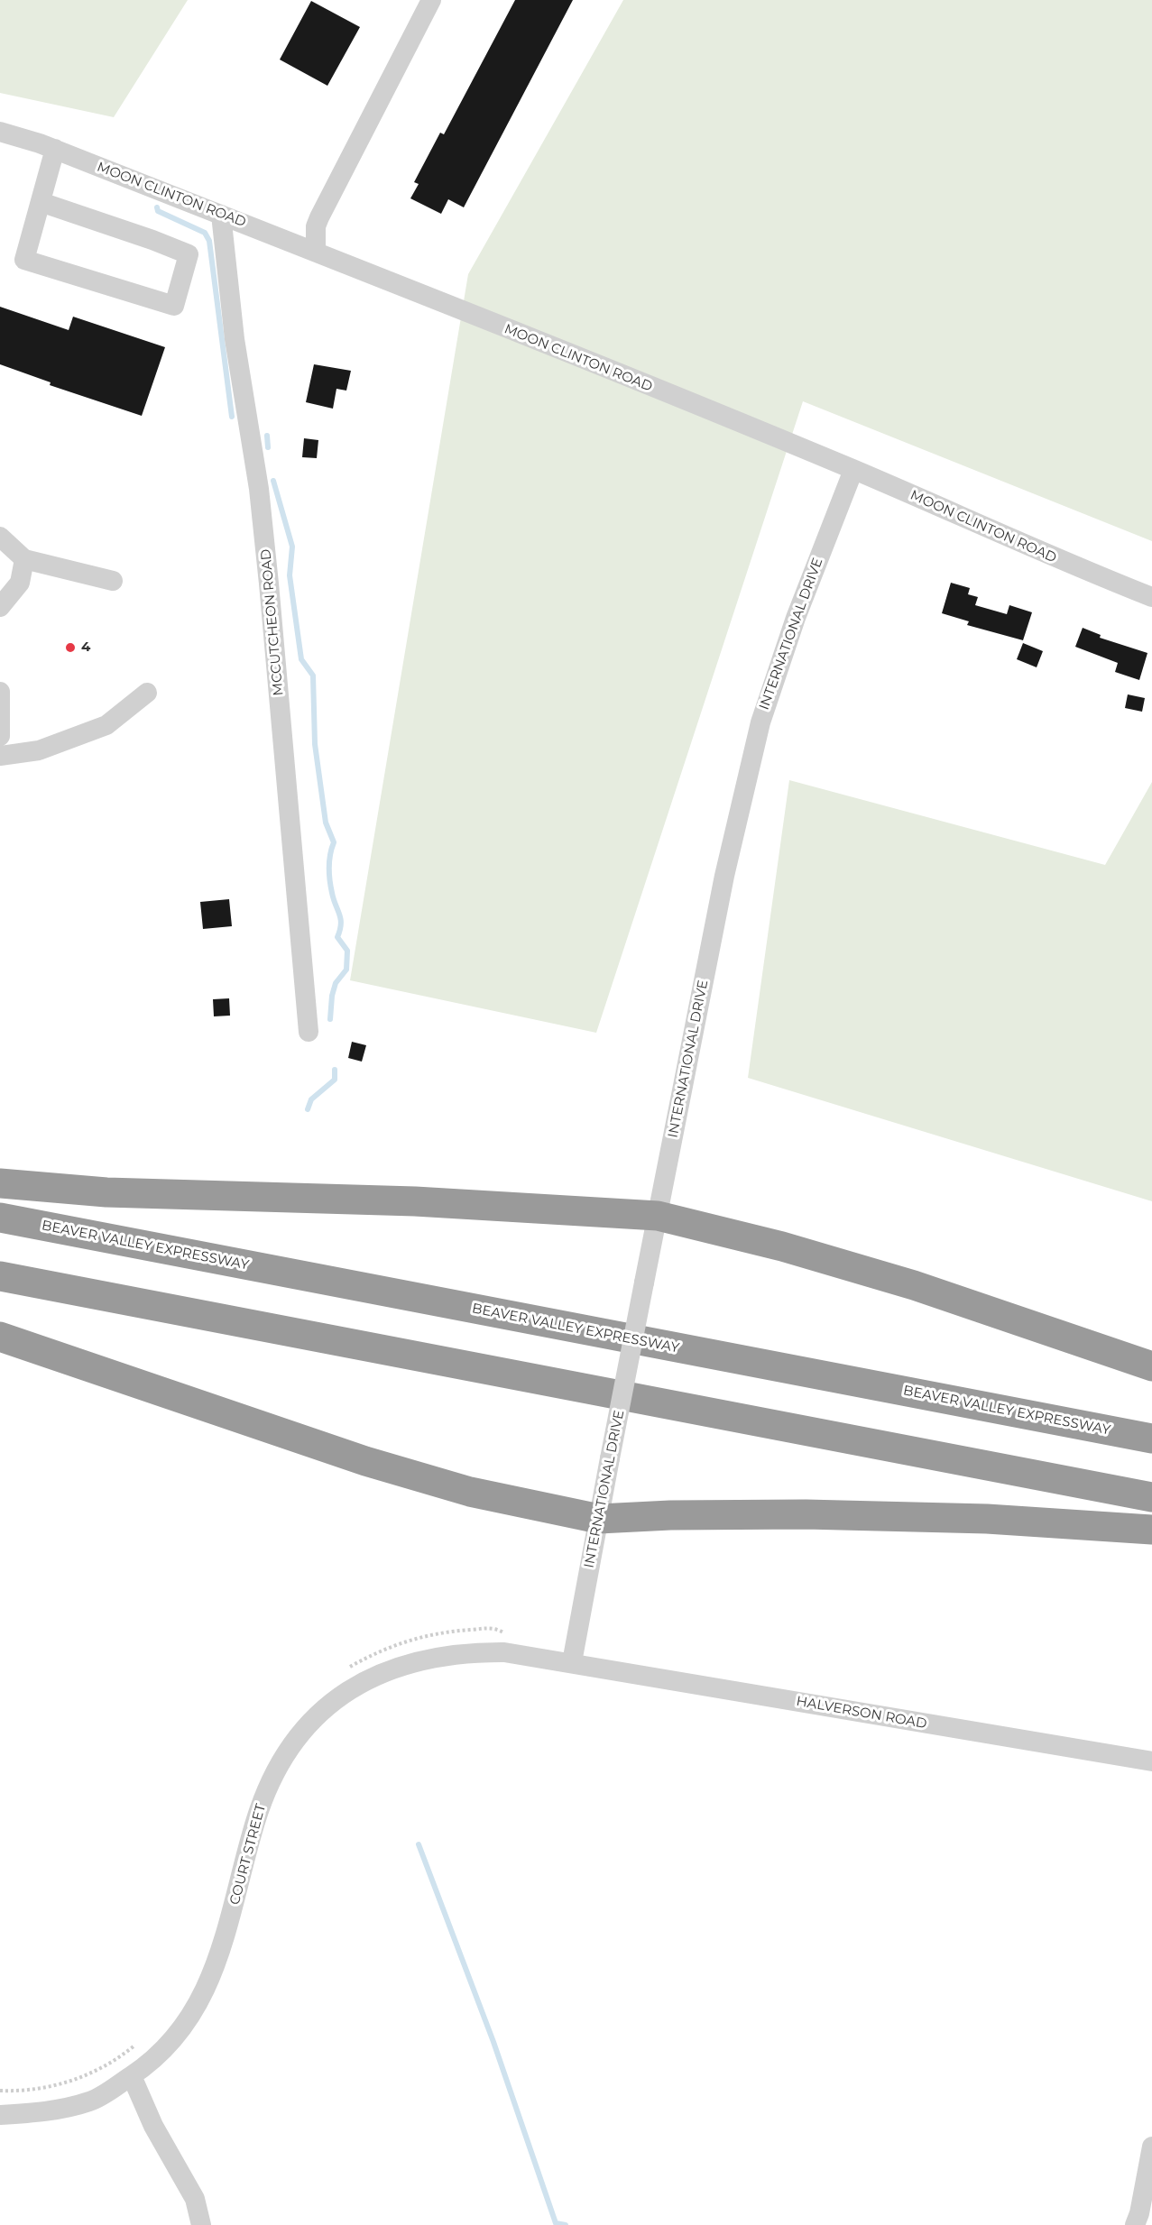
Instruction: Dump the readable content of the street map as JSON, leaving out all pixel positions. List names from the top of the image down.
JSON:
{
  "streets": {
    "highway": ["BEAVER VALLEY EXPRESSWAY"],
    "street": [
      "MOON CLINTON ROAD",
      "MCCUTCHEON ROAD",
      "INTERNATIONAL DRIVE",
      "HALVERSON ROAD",
      "COURT STREET"
    ]
  },
  "crossings": [
    ["MOON CLINTON ROAD", "MCCUTCHEON ROAD"],
    ["MOON CLINTON ROAD", "INTERNATIONAL DRIVE"],
    ["INTERNATIONAL DRIVE", "HALVERSON ROAD"],
    ["INTERNATIONAL DRIVE", "COURT STREET"],
    ["HALVERSON ROAD", "COURT STREET"]
  ],
  "places": ["4"]
}
